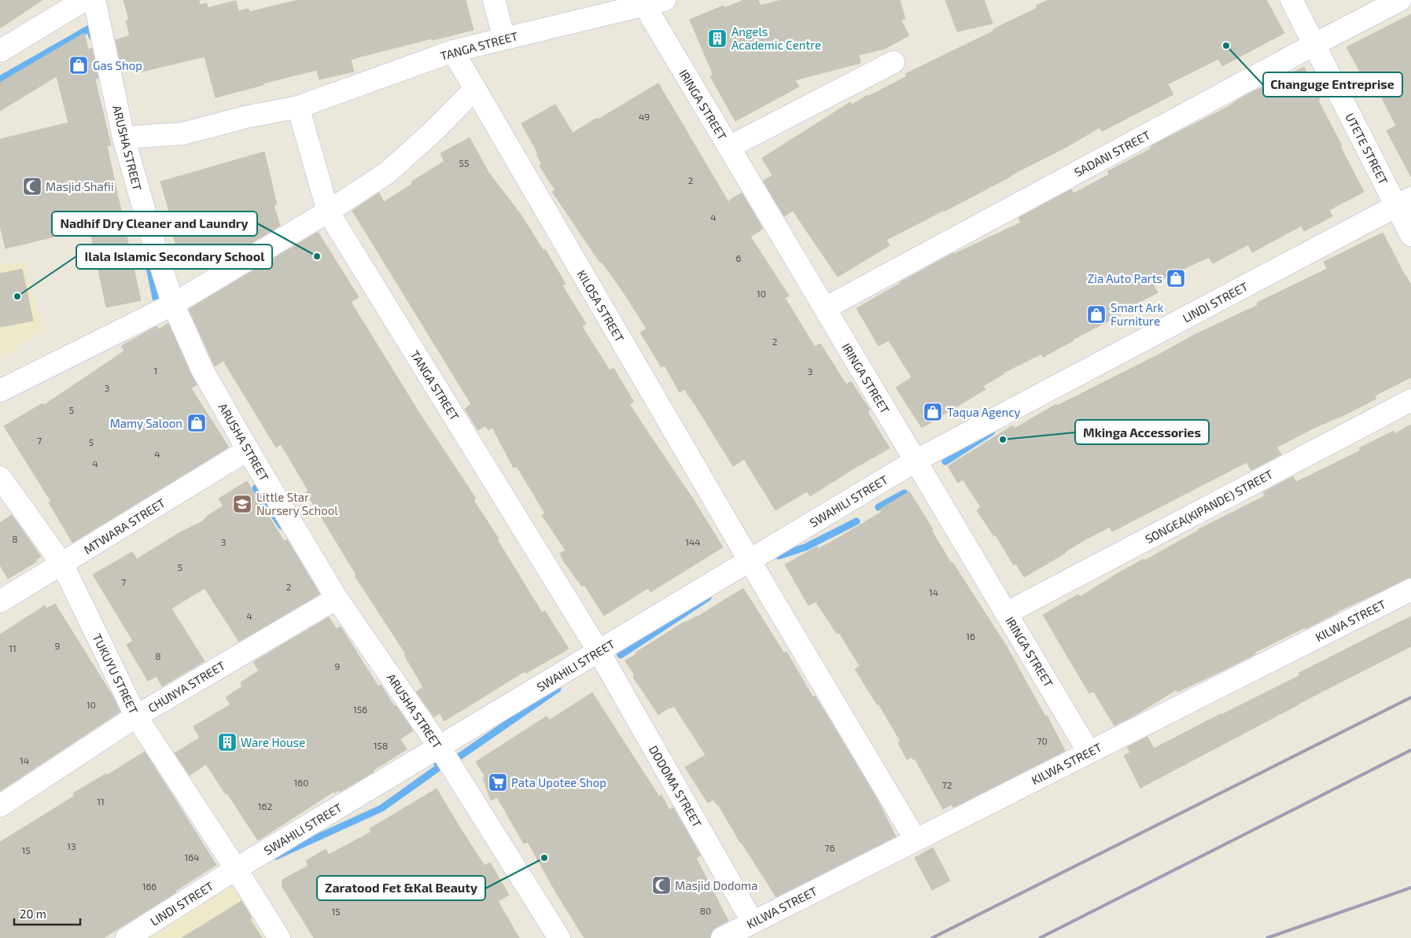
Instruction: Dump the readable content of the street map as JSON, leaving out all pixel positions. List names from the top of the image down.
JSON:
{
  "streets": {
    "street": [
      "TANGA STREET",
      "IRINGA STREET",
      "ARUSHA STREET",
      "UTETE STREET",
      "SADANI STREET",
      "LINDI STREET",
      "KILOSA STREET",
      "SWAHILI STREET",
      "SONGEA(KIPANDE) STREET",
      "MTWARA STREET",
      "KILWA STREET",
      "TUKUYU STREET",
      "CHUNYA STREET",
      "DODOMA STREET"
    ]
  },
  "crossings": [
    ["TANGA STREET", "IRINGA STREET"],
    ["TANGA STREET", "ARUSHA STREET"],
    ["TANGA STREET", "KILOSA STREET"],
    ["TANGA STREET", "SWAHILI STREET"],
    ["TANGA STREET", "DODOMA STREET"],
    ["IRINGA STREET", "SADANI STREET"],
    ["IRINGA STREET", "LINDI STREET"],
    ["IRINGA STREET", "SWAHILI STREET"],
    ["IRINGA STREET", "SONGEA(KIPANDE) STREET"],
    ["IRINGA STREET", "KILWA STREET"],
    ["ARUSHA STREET", "SWAHILI STREET"],
    ["ARUSHA STREET", "MTWARA STREET"],
    ["ARUSHA STREET", "CHUNYA STREET"],
    ["UTETE STREET", "SADANI STREET"],
    ["UTETE STREET", "LINDI STREET"],
    ["LINDI STREET", "SWAHILI STREET"],
    ["LINDI STREET", "TUKUYU STREET"],
    ["KILOSA STREET", "SWAHILI STREET"],
    ["KILOSA STREET", "KILWA STREET"],
    ["SWAHILI STREET", "TUKUYU STREET"],
    ["SWAHILI STREET", "DODOMA STREET"],
    ["MTWARA STREET", "TUKUYU STREET"],
    ["KILWA STREET", "DODOMA STREET"],
    ["TUKUYU STREET", "CHUNYA STREET"]
  ],
  "places": {
    "building": ["Angels Academic Centre", "Ware House"],
    "other": [
      "Changuge Entreprise",
      "Nadhif Dry Cleaner and Laundry",
      "Ilala Islamic Secondary School",
      "Mkinga Accessories",
      "Zaratood Fet &Kal Beauty"
    ],
    "shop": [
      "Gas Shop",
      "Zia Auto Parts",
      "Smart Ark Furniture",
      "Taqua Agency",
      "Mamy Saloon"
    ],
    "mosque": ["Masjid Shafii", "Masjid Dodoma"],
    "school or university": ["Little Star Nursery School"],
    "supermarket": ["Pata Upotee Shop"]
  },
  "house_numbers": [
    "49",
    "55",
    "2",
    "4",
    "6",
    "10",
    "2",
    "1",
    "3",
    "3",
    "5",
    "7",
    "5",
    "4",
    "4",
    "8",
    "3",
    "144",
    "5",
    "7",
    "2",
    "14",
    "4",
    "16",
    "9",
    "11",
    "8",
    "9",
    "10",
    "156",
    "70",
    "158",
    "14",
    "160",
    "72",
    "11",
    "162",
    "13",
    "76",
    "15",
    "164",
    "166",
    "80",
    "15"
  ],
  "scale_bar": "20 m"
}
